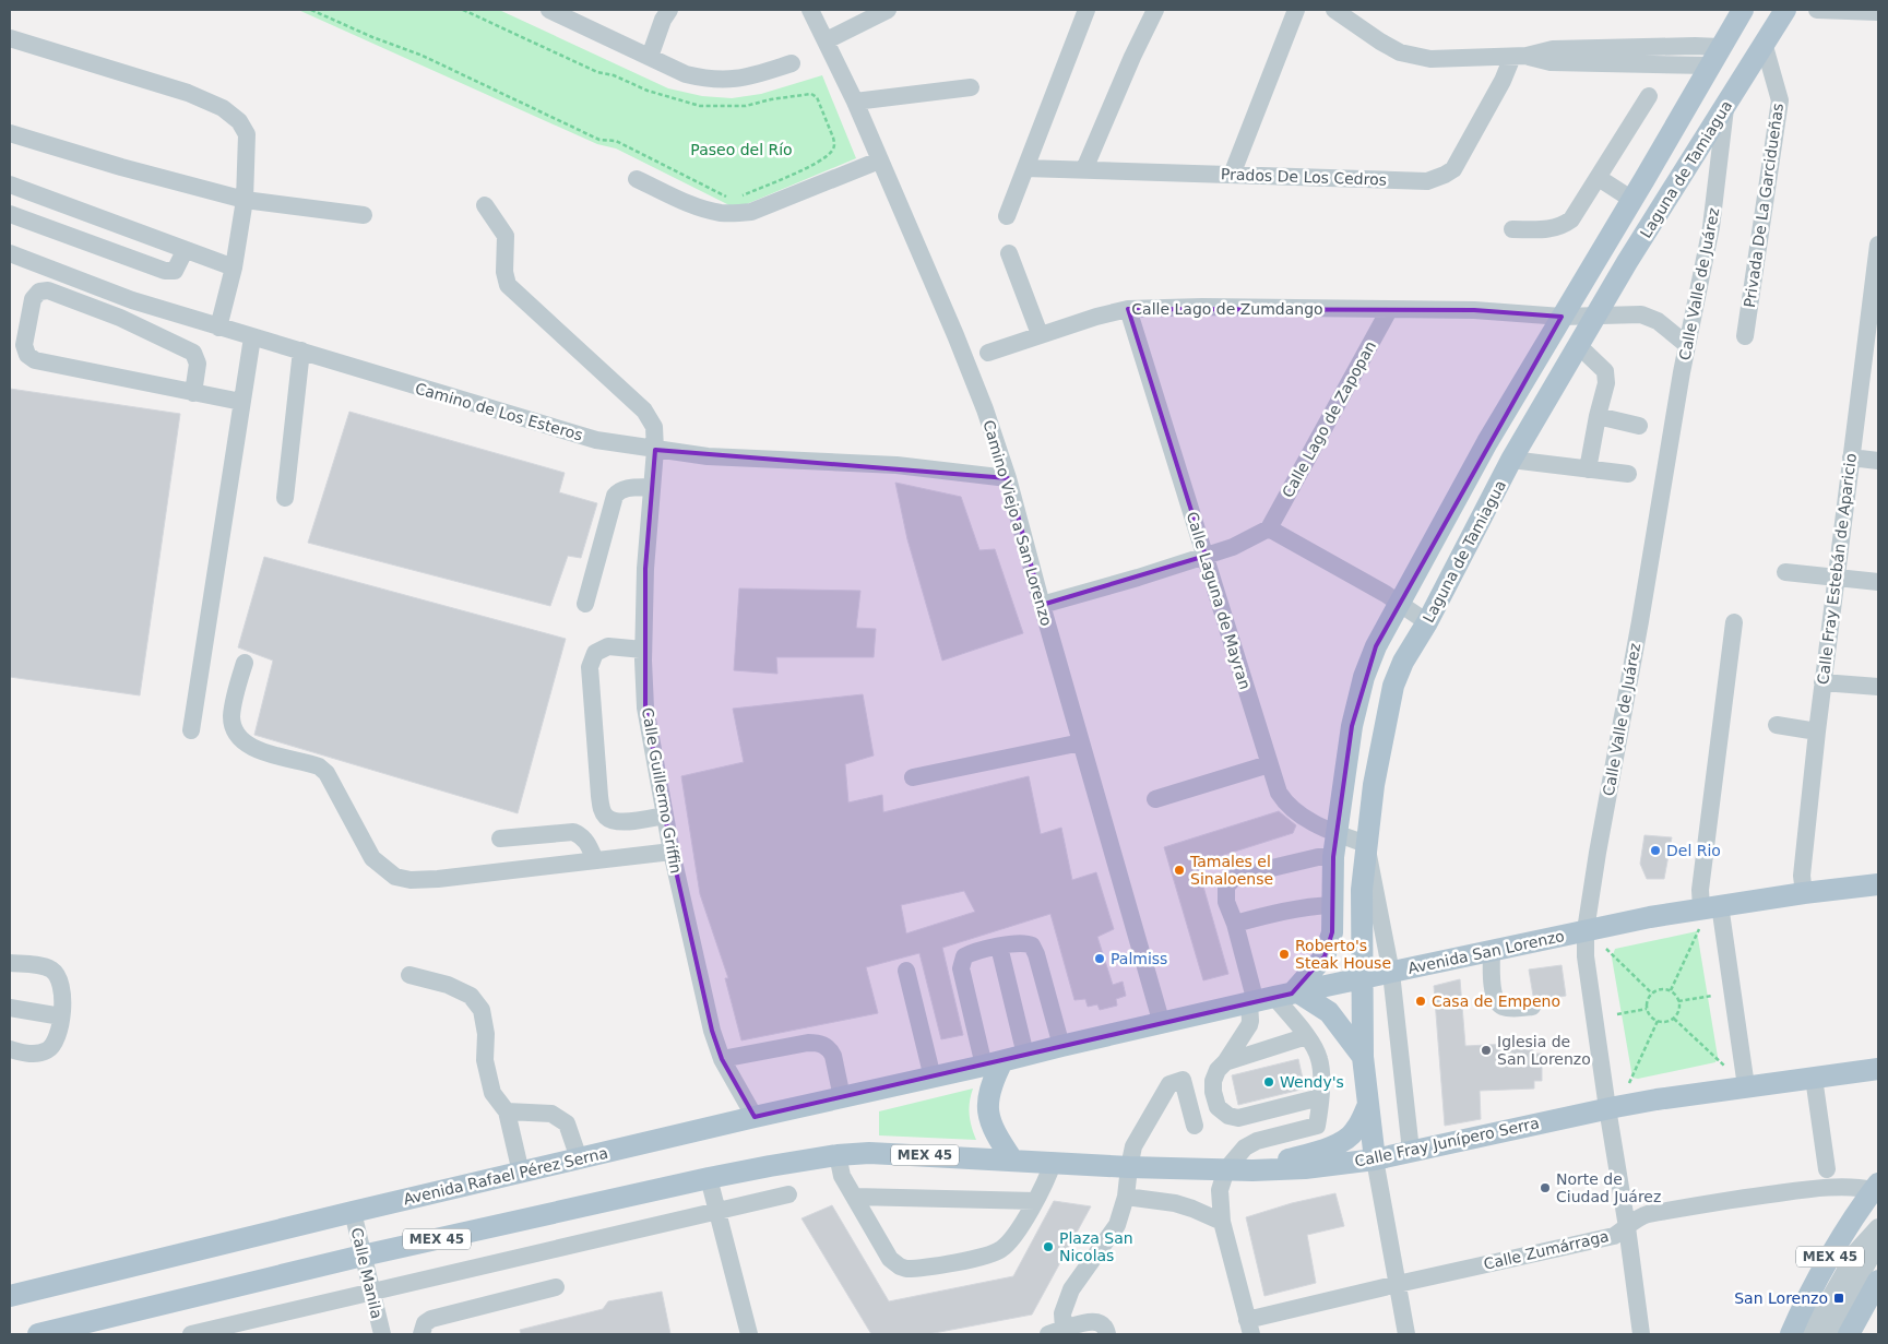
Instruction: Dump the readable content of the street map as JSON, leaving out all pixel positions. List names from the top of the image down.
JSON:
{
  "streets": {
    "main road": [
      "Laguna de Tamiagua",
      "Avenida San Lorenzo",
      "Calle Fray Junípero Serra",
      "MEX 45",
      "Avenida Rafael Pérez Serna"
    ],
    "street": [
      "Prados De Los Cedros",
      "Privada De La Garcidueñas",
      "Calle Valle de Juárez",
      "Calle Lago de Zumdango",
      "Camino de Los Esteros",
      "Calle Lago de Zapopan",
      "Camino Viejo a San Lorenzo",
      "Calle Fray Estebán de Aparicio",
      "Calle Laguna de Mayran",
      "Calle Guillermo Griffin",
      "Calle Zumárraga",
      "Calle Manila"
    ]
  },
  "crossings": [
    ["Laguna de Tamiagua", "Privada De La Garcidueñas"],
    ["Laguna de Tamiagua", "Calle Valle de Juárez"],
    ["Laguna de Tamiagua", "Calle Lago de Zumdango"],
    ["Laguna de Tamiagua", "Calle Laguna de Mayran"],
    ["Laguna de Tamiagua", "Avenida San Lorenzo"],
    ["Laguna de Tamiagua", "Calle Fray Junípero Serra"],
    ["Calle Valle de Juárez", "Calle Lago de Zumdango"],
    ["Calle Valle de Juárez", "Avenida San Lorenzo"],
    ["Calle Valle de Juárez", "Calle Fray Junípero Serra"],
    ["Calle Valle de Juárez", "Calle Zumárraga"],
    ["Calle Lago de Zumdango", "Calle Lago de Zapopan"],
    ["Calle Lago de Zumdango", "Calle Laguna de Mayran"],
    ["Camino de Los Esteros", "Camino Viejo a San Lorenzo"],
    ["Camino de Los Esteros", "Calle Guillermo Griffin"],
    ["Camino Viejo a San Lorenzo", "Avenida San Lorenzo"],
    ["Calle Fray Estebán de Aparicio", "Avenida San Lorenzo"],
    ["Calle Guillermo Griffin", "Avenida Rafael Pérez Serna"],
    ["Avenida San Lorenzo", "Avenida Rafael Pérez Serna"],
    ["Calle Fray Junípero Serra", "MEX 45"],
    ["MEX 45", "Calle Zumárraga"],
    ["MEX 45", "Calle Manila"],
    ["Avenida Rafael Pérez Serna", "Calle Manila"]
  ],
  "parks": ["Paseo del Río"],
  "places": {
    "other": [
      "Del Rio",
      "Tamales el Sinaloense",
      "Roberto's Steak House",
      "Palmiss",
      "Casa de Empeno",
      "Iglesia de San Lorenzo",
      "Wendy's",
      "Norte de Ciudad Juárez",
      "Plaza San Nicolas"
    ],
    "transit": ["San Lorenzo"]
  }
}
